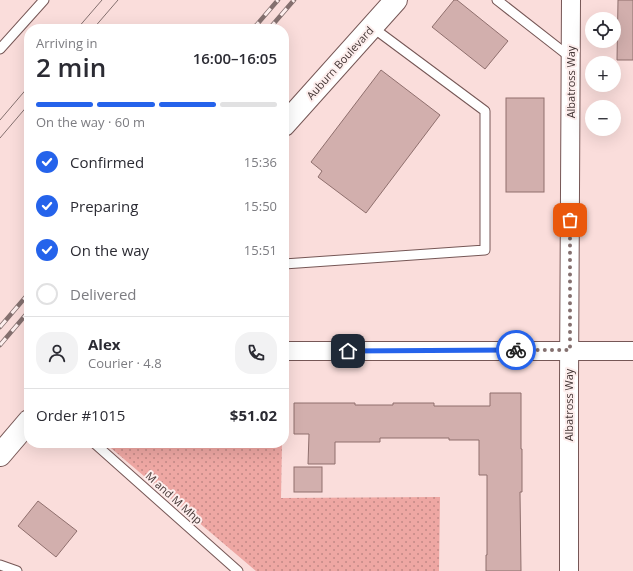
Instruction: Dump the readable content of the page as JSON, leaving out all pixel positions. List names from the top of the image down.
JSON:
{
  "streets": {
    "street": ["Auburn Boulevard", "Albatross Way"],
    "lane": ["M and M Mhp"]
  },
  "page": {
    "map_buttons": ["+", "−"],
    "heading": ["2 min", "Arriving in", "16:00–16:05"],
    "panel": [
      "Alex",
      "Courier · 4.8",
      "Order #1015",
      "$51.02"
    ],
    "bar": "On the way · 60 m",
    "list": [
      ["Confirmed", "15:36"],
      ["Preparing", "15:50"],
      ["On the way", "15:51"],
      "Delivered"
    ]
  }
}
